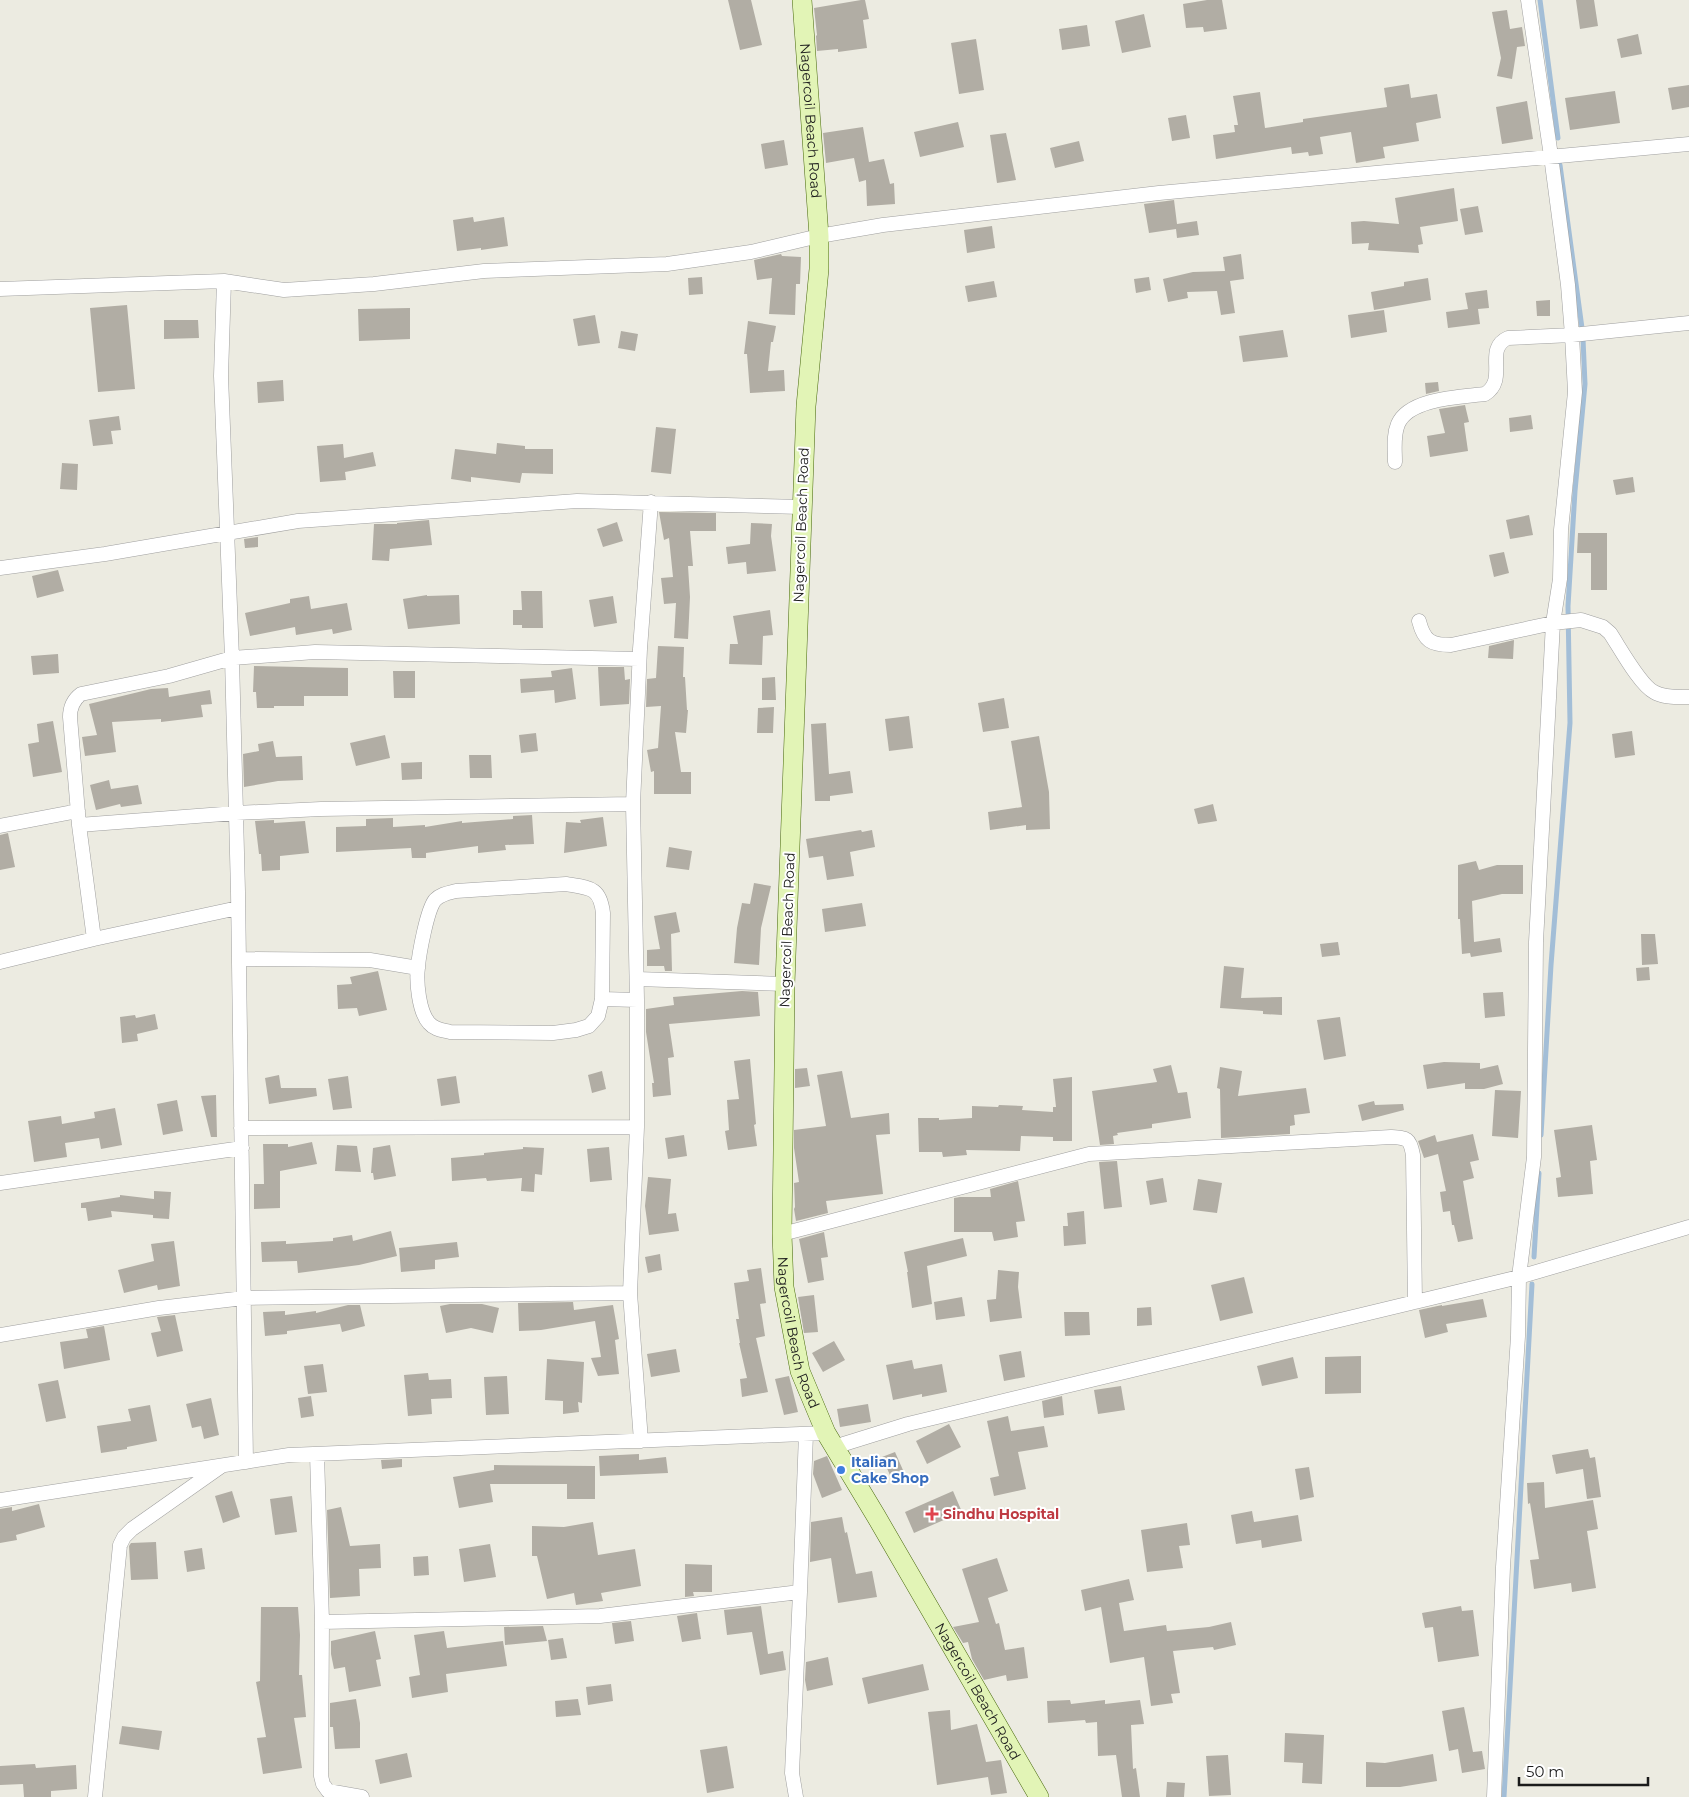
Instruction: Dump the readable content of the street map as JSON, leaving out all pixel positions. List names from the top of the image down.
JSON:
{
  "streets": {
    "main road": ["Nagercoil Beach Road"]
  },
  "places": {
    "other": ["Italian Cake Shop"],
    "health": ["Sindhu Hospital"]
  },
  "scale_bar": "50 m"
}
